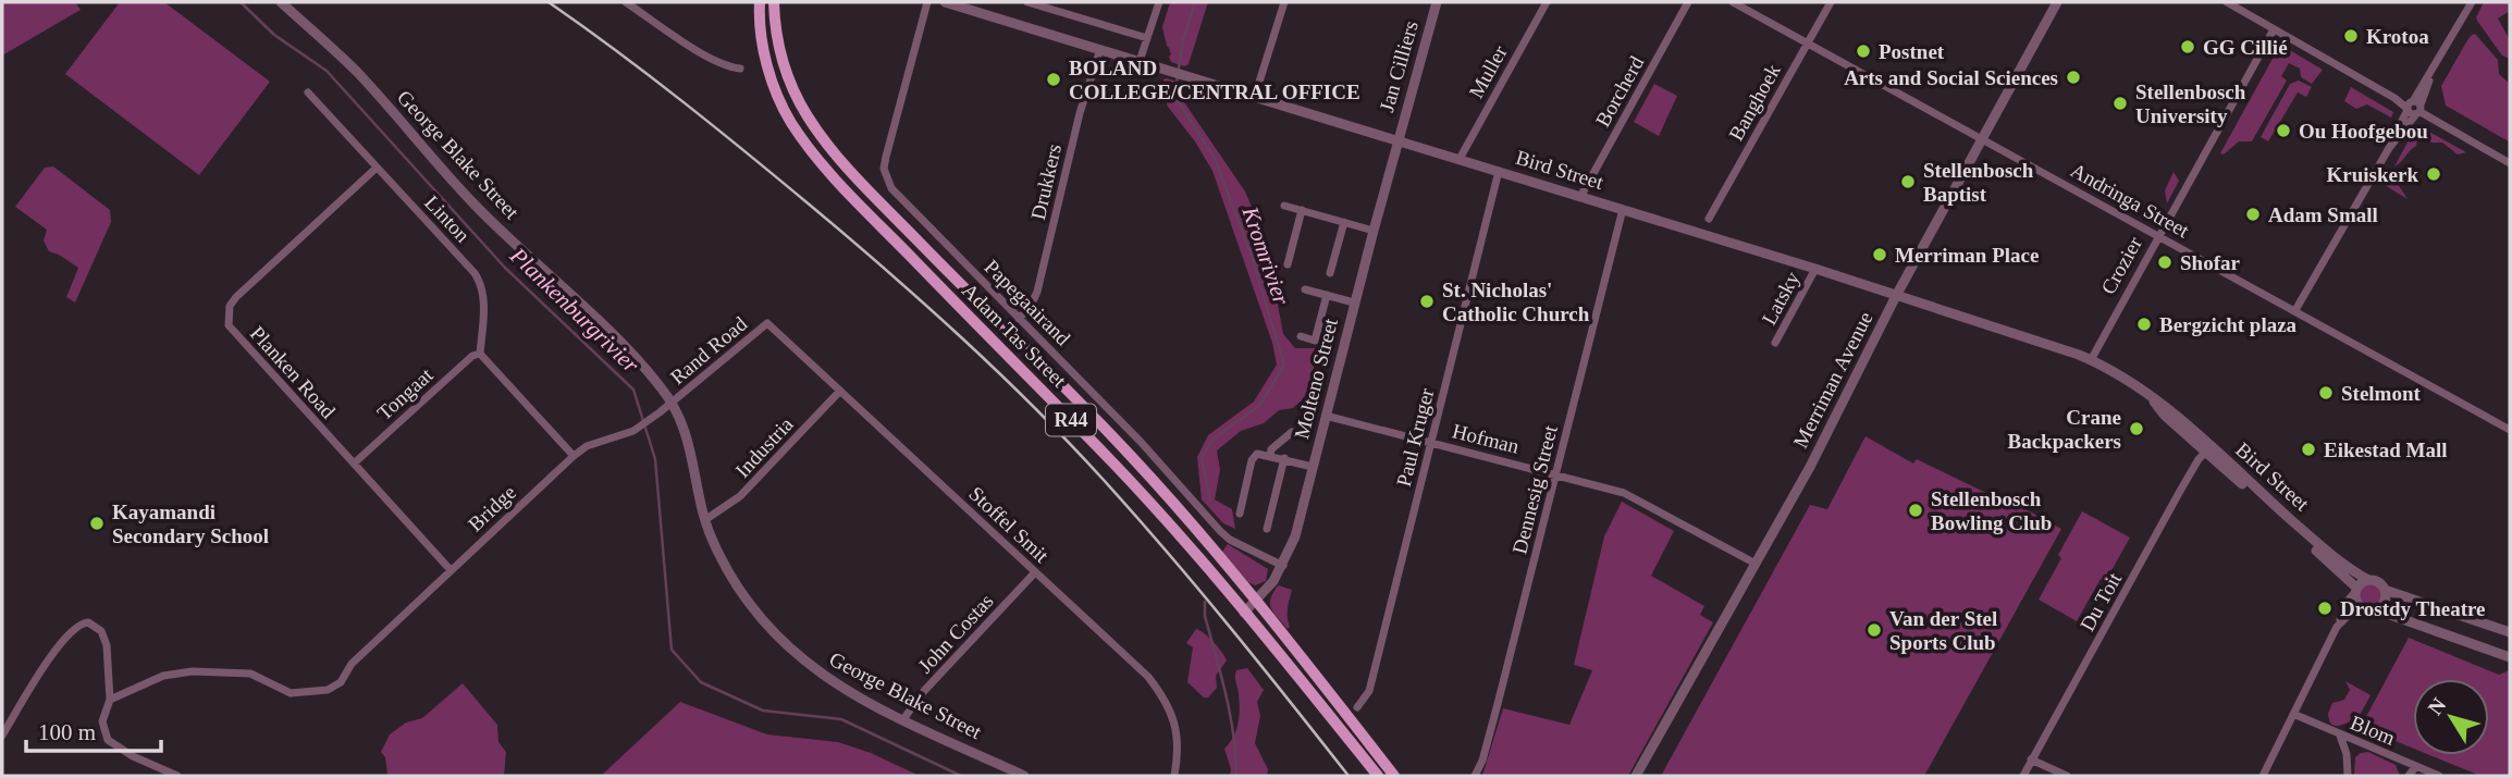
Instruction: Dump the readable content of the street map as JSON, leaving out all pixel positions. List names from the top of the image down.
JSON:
{
  "streets": {
    "main road": ["Adam Tas Street", "R44"],
    "street": [
      "Jan Cilliers",
      "Muller",
      "Borcherd",
      "Banghoek",
      "George Blake Street",
      "Bird Street",
      "Drukkers",
      "Andringa Street",
      "Linton",
      "Crozier",
      "Latsky",
      "Papegaairand",
      "Rand Road",
      "Planken Road",
      "Molteno Street",
      "Merriman Avenue",
      "Tongaat",
      "Paul Kruger",
      "Hofman",
      "Industria",
      "Dennesig Street",
      "Bridge",
      "Stoffel Smit",
      "Du Toit",
      "John Costas",
      "Blom"
    ]
  },
  "crossings": [
    ["Jan Cilliers", "Bird Street"],
    ["Jan Cilliers", "Molteno Street"],
    ["Muller", "Bird Street"],
    ["Borcherd", "Bird Street"],
    ["Banghoek", "Andringa Street"],
    ["George Blake Street", "Rand Road"],
    ["George Blake Street", "Industria"],
    ["George Blake Street", "Bridge"],
    ["George Blake Street", "John Costas"],
    ["Bird Street", "Drukkers"],
    ["Bird Street", "Crozier"],
    ["Bird Street", "Latsky"],
    ["Bird Street", "Molteno Street"],
    ["Bird Street", "Merriman Avenue"],
    ["Bird Street", "Paul Kruger"],
    ["Bird Street", "Dennesig Street"],
    ["Bird Street", "Du Toit"],
    ["Drukkers", "Papegaairand"],
    ["Andringa Street", "Crozier"],
    ["Andringa Street", "Merriman Avenue"],
    ["Linton", "Planken Road"],
    ["Linton", "Tongaat"],
    ["Papegaairand", "Molteno Street"],
    ["Adam Tas Street", "Molteno Street"],
    ["Rand Road", "Bridge"],
    ["Rand Road", "Stoffel Smit"],
    ["Planken Road", "Tongaat"],
    ["Planken Road", "Bridge"],
    ["Molteno Street", "Hofman"],
    ["Merriman Avenue", "Hofman"],
    ["Paul Kruger", "Hofman"],
    ["Hofman", "Dennesig Street"],
    ["Industria", "Stoffel Smit"],
    ["Stoffel Smit", "John Costas"]
  ],
  "water": ["Kromrivier", "Plankenburgrivier"],
  "places": [
    "Krotoa",
    "GG Cillié",
    "Postnet",
    "Arts and Social Sciences",
    "BOLAND COLLEGE/CENTRAL OFFICE",
    "Stellenbosch University",
    "Ou Hoofgebou",
    "Kruiskerk",
    "Stellenbosch Baptist",
    "Adam Small",
    "Merriman Place",
    "Shofar",
    "St. Nicholas' Catholic Church",
    "Bergzicht plaza",
    "Stelmont",
    "Crane Backpackers",
    "Eikestad Mall",
    "Stellenbosch Bowling Club",
    "Kayamandi Secondary School",
    "Drostdy Theatre",
    "Van der Stel Sports Club"
  ],
  "scale_bar": "100 m",
  "north": "top left"
}
